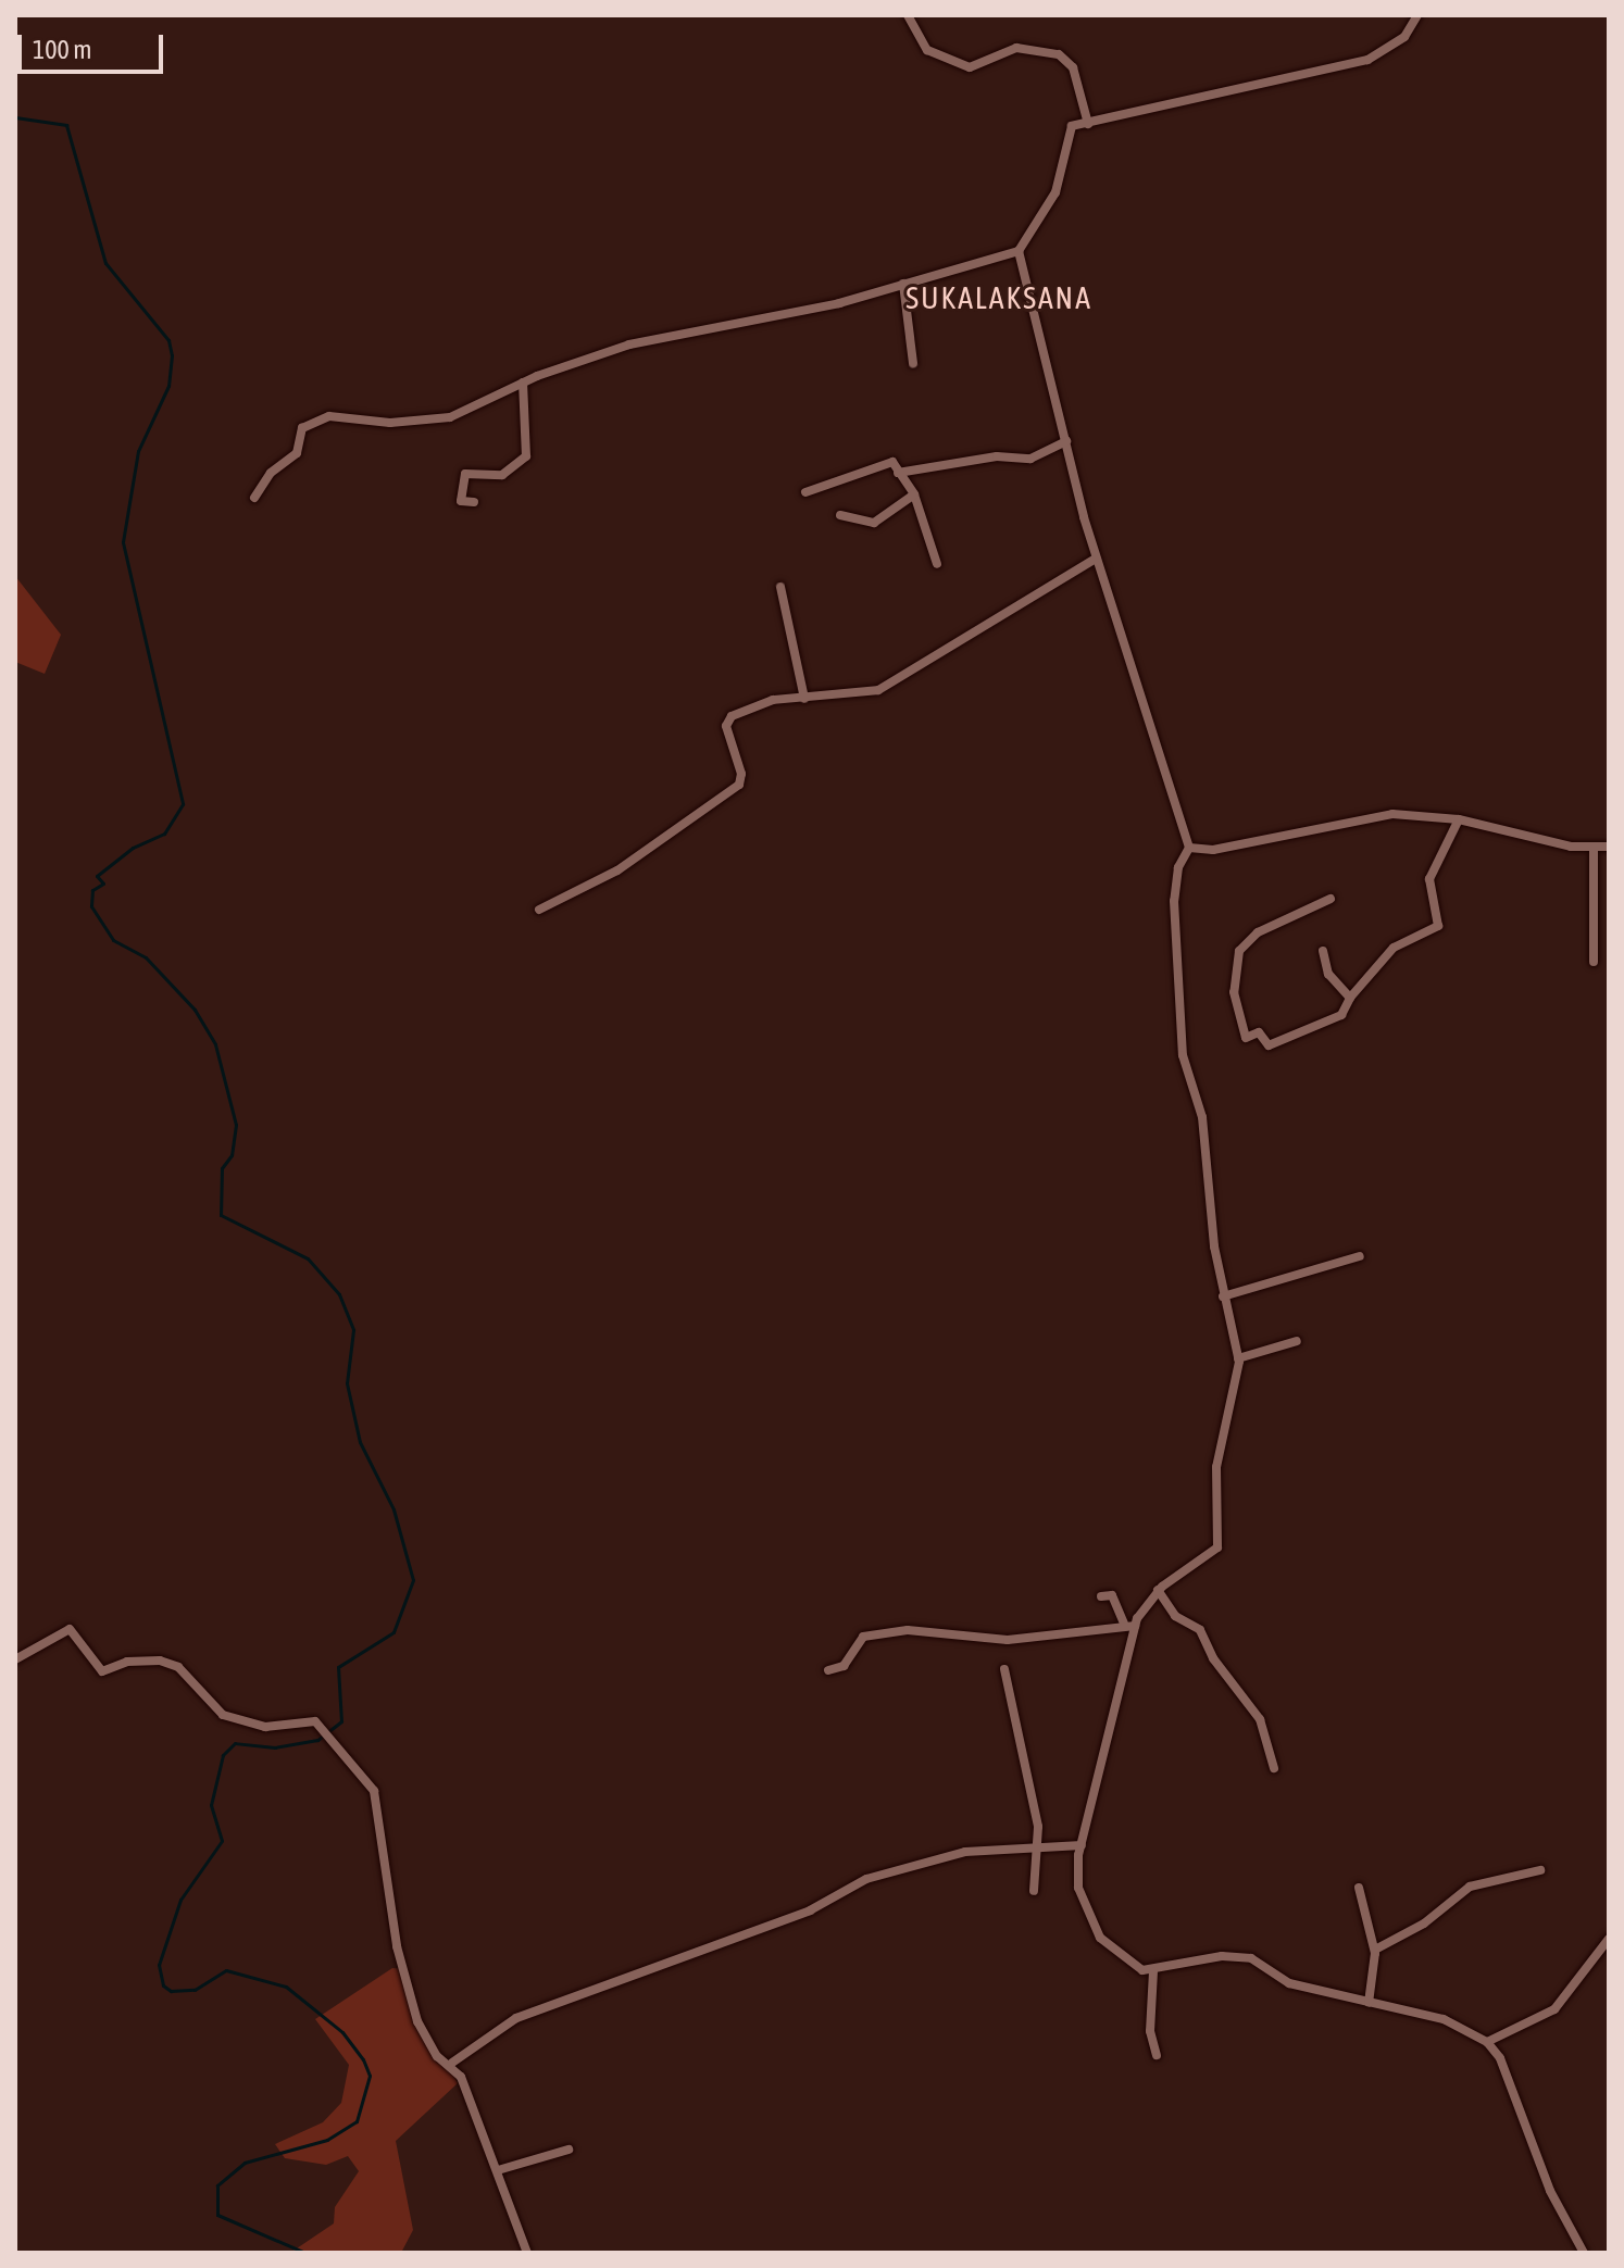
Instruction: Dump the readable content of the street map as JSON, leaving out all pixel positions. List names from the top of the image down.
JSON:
{
  "districts": ["SUKALAKSANA"],
  "scale_bar": "100 m"
}
